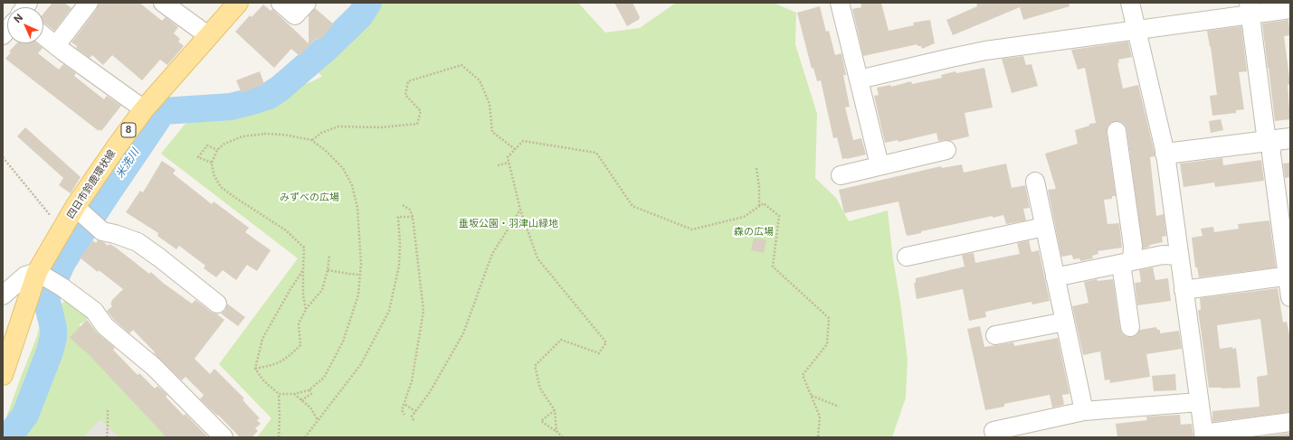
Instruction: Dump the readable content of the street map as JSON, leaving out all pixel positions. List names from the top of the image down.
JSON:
{
  "streets": {
    "main road": ["8", "四日市鈴鹿環状線"]
  },
  "water": ["米洗川"],
  "parks": ["みずべの広場", "垂坂公園・羽津山緑地", "森の広場"],
  "north": "top left"
}
